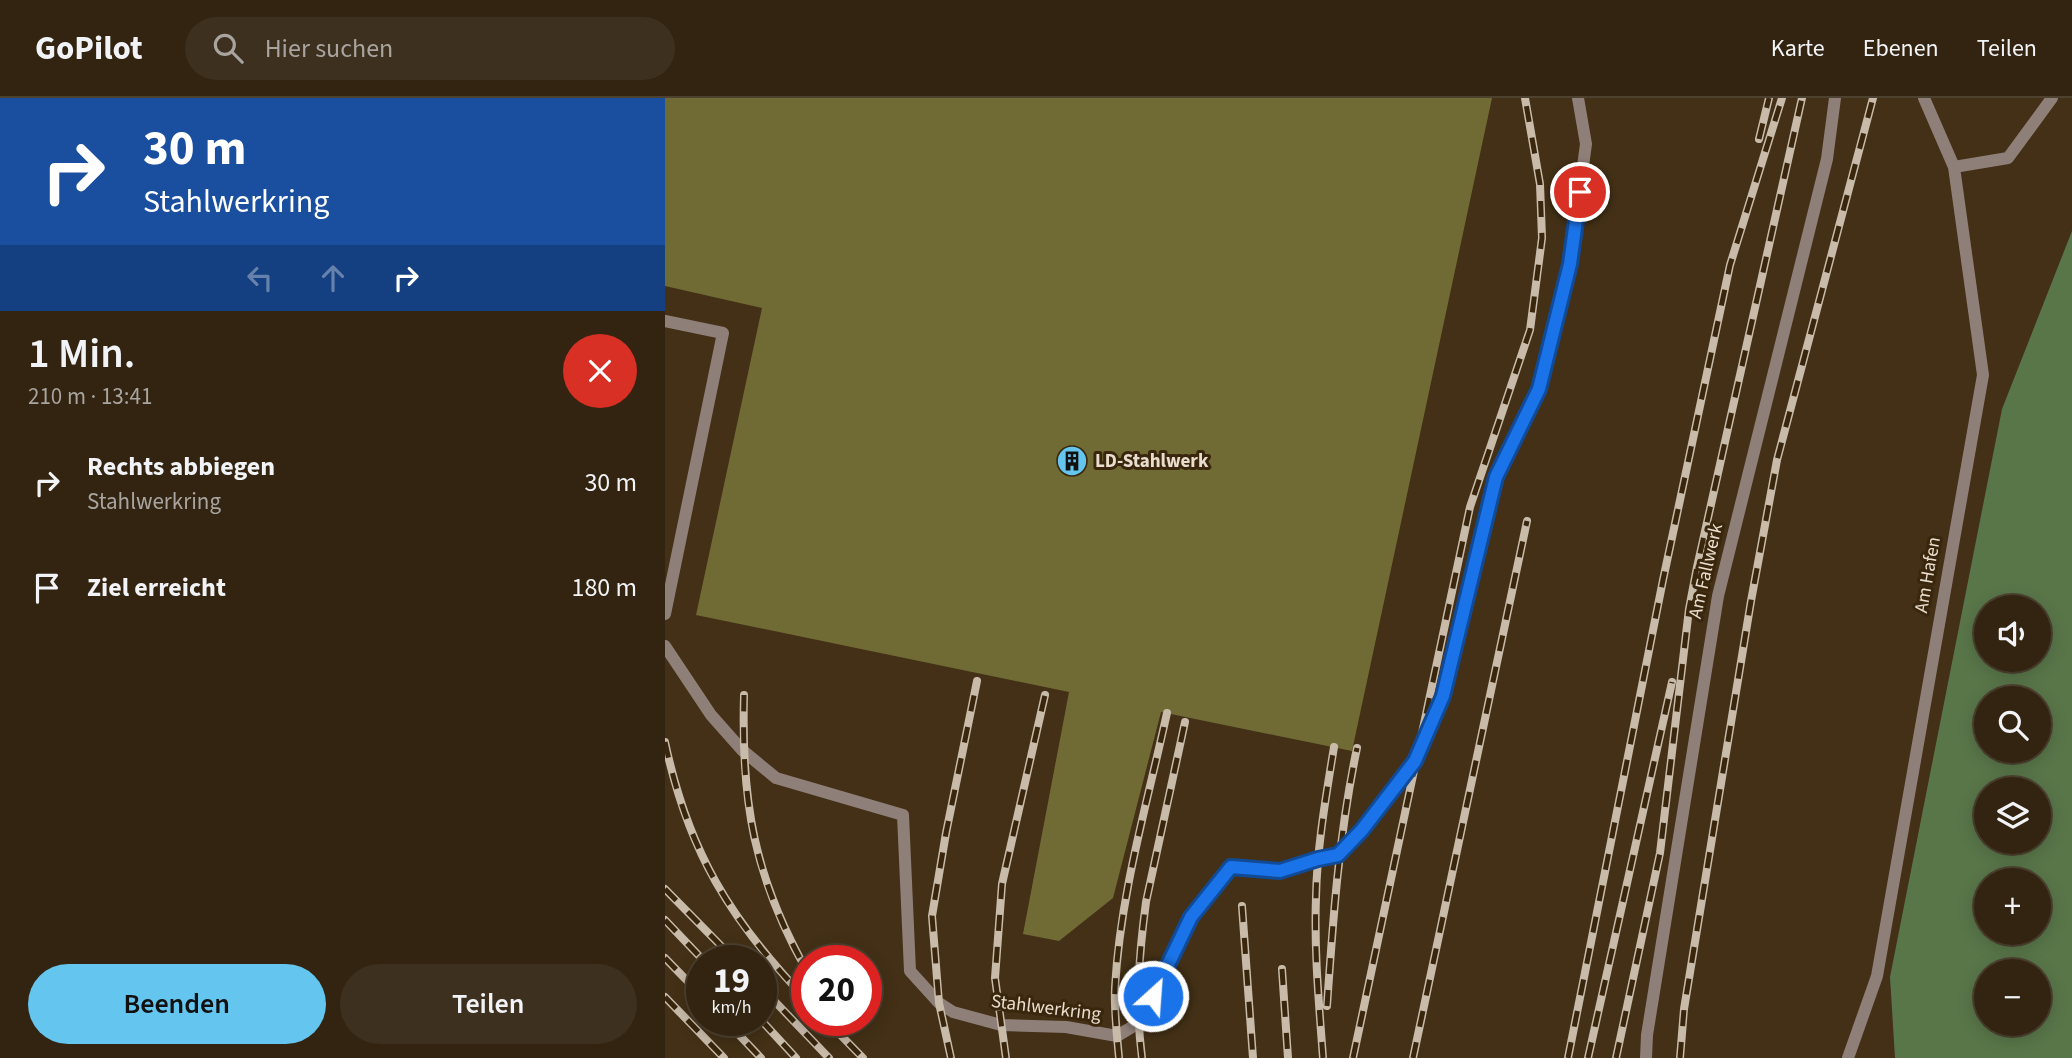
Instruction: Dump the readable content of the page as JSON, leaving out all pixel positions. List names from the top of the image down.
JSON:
{
  "streets": {
    "lane": ["Am Fallwerk", "Am Hafen", "Stahlwerkring"]
  },
  "places": {
    "building": ["LD-Stahlwerk"]
  },
  "page": {
    "header": "GoPilot",
    "search": "Hier suchen",
    "nav": ["Karte", "Ebenen", "Teilen"],
    "turn": ["30 m", "Stahlwerkring"],
    "heading": ["1 Min.", "210 m · 13:41"],
    "list": [
      {
        "name": "Rechts abbiegen",
        "note": "Stahlwerkring",
        "value": "30 m"
      },
      {
        "name": "Ziel erreicht",
        "value": "180 m"
      }
    ],
    "map_buttons": ["+", "−"],
    "speed": "19 km/h",
    "limit": "20",
    "buttons": ["Beenden", "Teilen"]
  }
}
